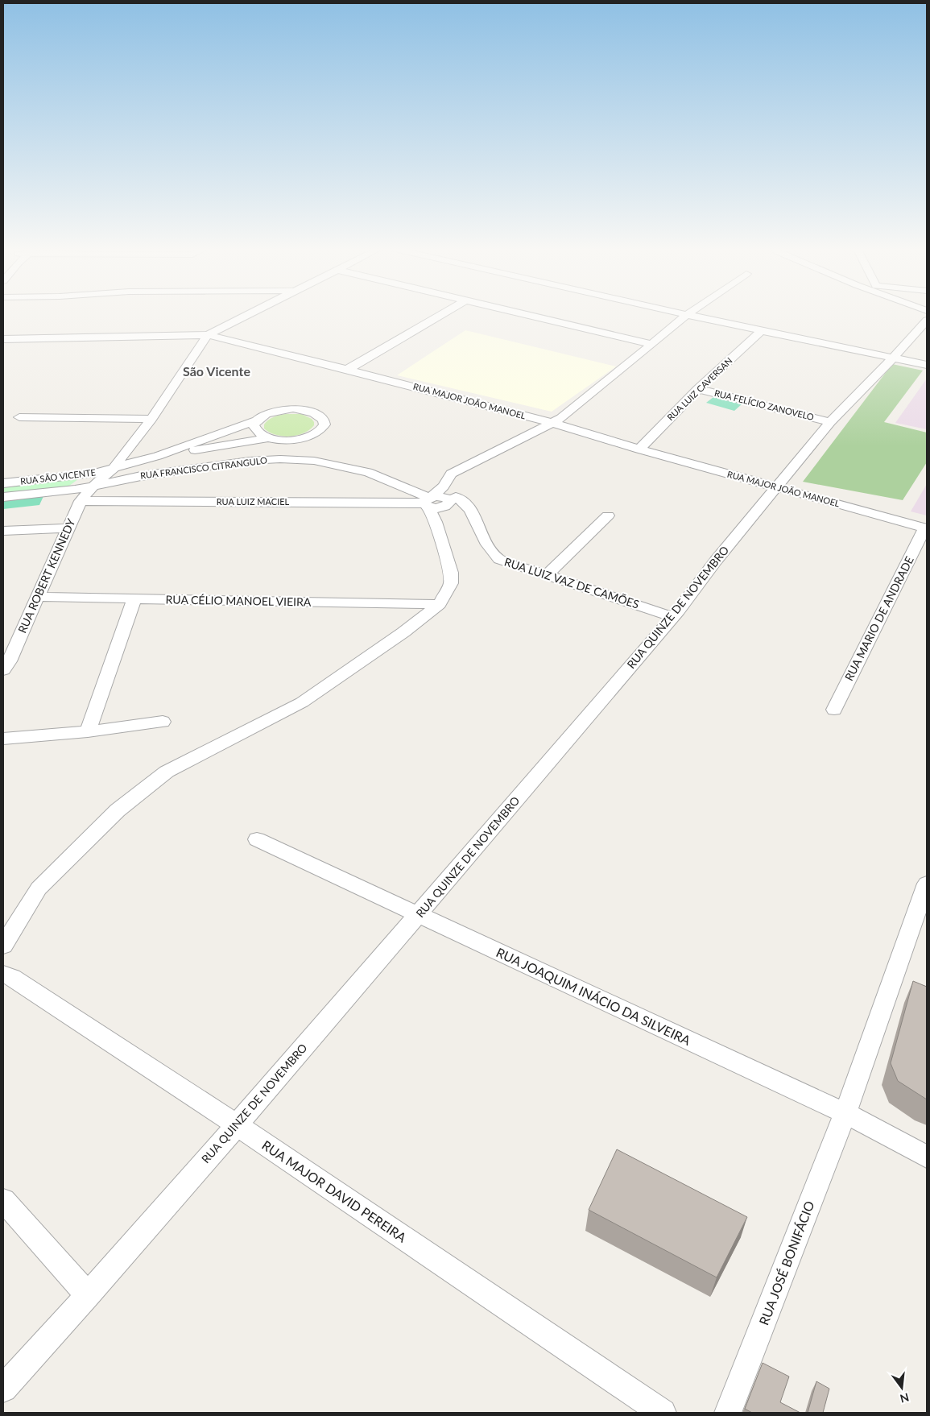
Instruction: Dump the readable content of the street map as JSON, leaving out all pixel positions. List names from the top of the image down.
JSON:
{
  "streets": {
    "street": [
      "RUA LUIZ CAVERSAN",
      "RUA MAJOR JOÃO MANOEL",
      "RUA FELÍCIO ZANOVELO",
      "RUA FRANCISCO CITRANGULO",
      "RUA SÃO VICENTE",
      "RUA LUIZ MACIEL",
      "RUA ROBERT KENNEDY",
      "RUA LUIZ VAZ DE CAMÕES",
      "RUA CÉLIO MANOEL VIEIRA",
      "RUA QUINZE DE NOVEMBRO",
      "RUA MARIO DE ANDRADE",
      "RUA JOAQUIM INÁCIO DA SILVEIRA",
      "RUA MAJOR DAVID PEREIRA",
      "RUA JOSÉ BONIFÁCIO"
    ]
  },
  "crossings": [
    ["RUA LUIZ CAVERSAN", "RUA MAJOR JOÃO MANOEL"],
    ["RUA LUIZ CAVERSAN", "RUA FELÍCIO ZANOVELO"],
    ["RUA MAJOR JOÃO MANOEL", "RUA QUINZE DE NOVEMBRO"],
    ["RUA MAJOR JOÃO MANOEL", "RUA MARIO DE ANDRADE"],
    ["RUA FELÍCIO ZANOVELO", "RUA QUINZE DE NOVEMBRO"],
    ["RUA FRANCISCO CITRANGULO", "RUA SÃO VICENTE"],
    ["RUA FRANCISCO CITRANGULO", "RUA LUIZ MACIEL"],
    ["RUA FRANCISCO CITRANGULO", "RUA ROBERT KENNEDY"],
    ["RUA SÃO VICENTE", "RUA ROBERT KENNEDY"],
    ["RUA LUIZ MACIEL", "RUA ROBERT KENNEDY"],
    ["RUA LUIZ MACIEL", "RUA LUIZ VAZ DE CAMÕES"],
    ["RUA ROBERT KENNEDY", "RUA CÉLIO MANOEL VIEIRA"],
    ["RUA LUIZ VAZ DE CAMÕES", "RUA QUINZE DE NOVEMBRO"],
    ["RUA QUINZE DE NOVEMBRO", "RUA JOAQUIM INÁCIO DA SILVEIRA"],
    ["RUA QUINZE DE NOVEMBRO", "RUA MAJOR DAVID PEREIRA"],
    ["RUA JOAQUIM INÁCIO DA SILVEIRA", "RUA JOSÉ BONIFÁCIO"]
  ],
  "districts": ["São Vicente"],
  "north": "bottom"
}
